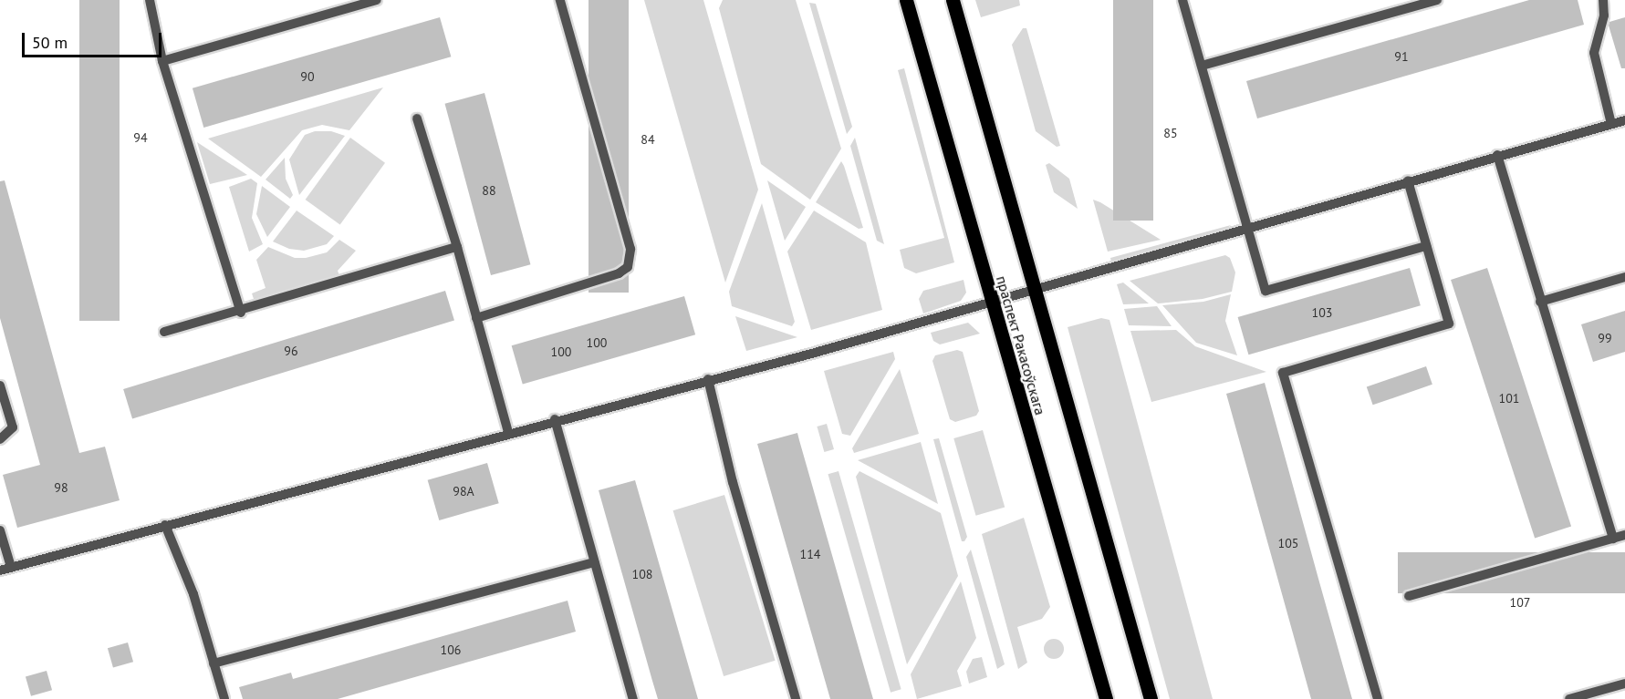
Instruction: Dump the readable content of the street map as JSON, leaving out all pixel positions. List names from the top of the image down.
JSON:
{
  "streets": {
    "main road": ["праспект Ракасоўскага"]
  },
  "house_numbers": [
    "91",
    "90",
    "85",
    "94",
    "84",
    "88",
    "103",
    "99",
    "100",
    "96",
    "100",
    "101",
    "98",
    "98А",
    "105",
    "114",
    "108",
    "107",
    "106"
  ],
  "scale_bar": "50 m"
}
